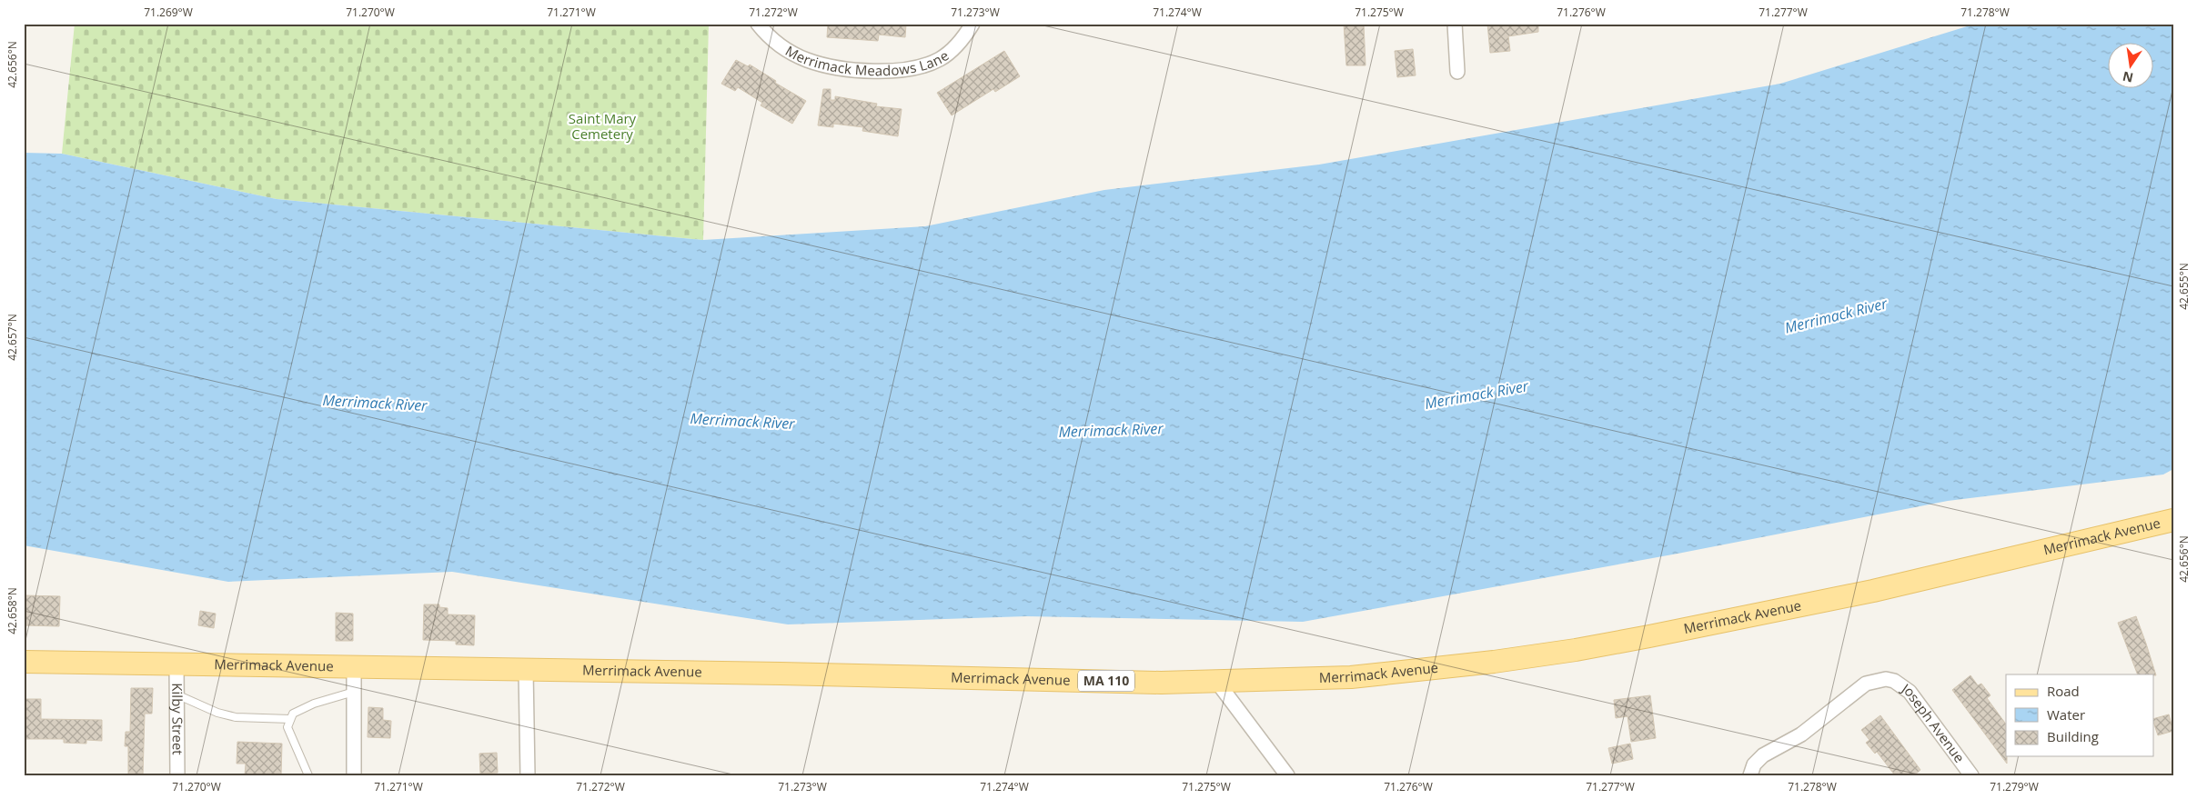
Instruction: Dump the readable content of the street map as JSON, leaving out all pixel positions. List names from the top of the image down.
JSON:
{
  "streets": {
    "main road": ["Merrimack Avenue", "MA 110"],
    "street": ["Merrimack Meadows Lane", "Kilby Street", "Joseph Avenue"]
  },
  "crossings": [
    ["Merrimack Avenue", "Kilby Street"]
  ],
  "water": ["Merrimack River"],
  "parks": ["Saint Mary Cemetery"],
  "legend": ["Road", "Water", "Building"],
  "north": "bottom",
  "coordinates": [
    "71.269°W",
    "71.270°W",
    "71.271°W",
    "71.272°W",
    "71.273°W",
    "71.274°W",
    "71.275°W",
    "71.276°W",
    "71.277°W",
    "71.278°W",
    "42.656°N",
    "42.655°N",
    "42.657°N",
    "42.658°N",
    "71.279°W"
  ]
}
